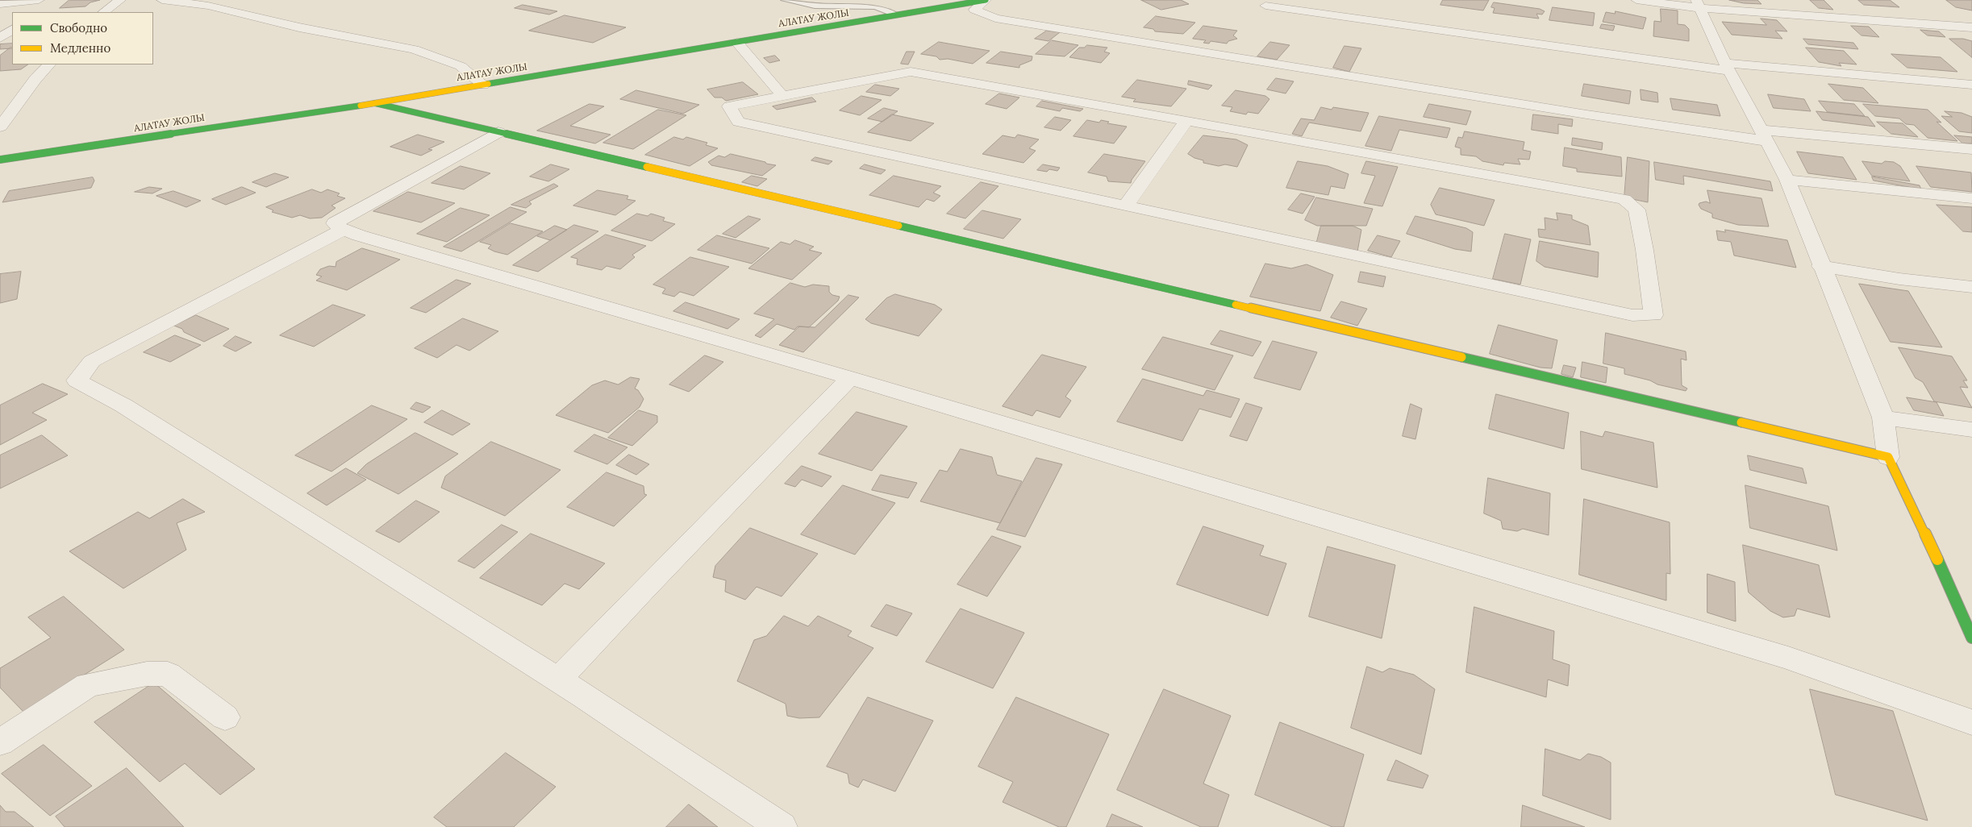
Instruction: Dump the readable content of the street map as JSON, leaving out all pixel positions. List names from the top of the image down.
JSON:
{
  "streets": {
    "street": ["АЛАТАУ ЖОЛЫ"]
  },
  "legend": ["Свободно", "Медленно"]
}
